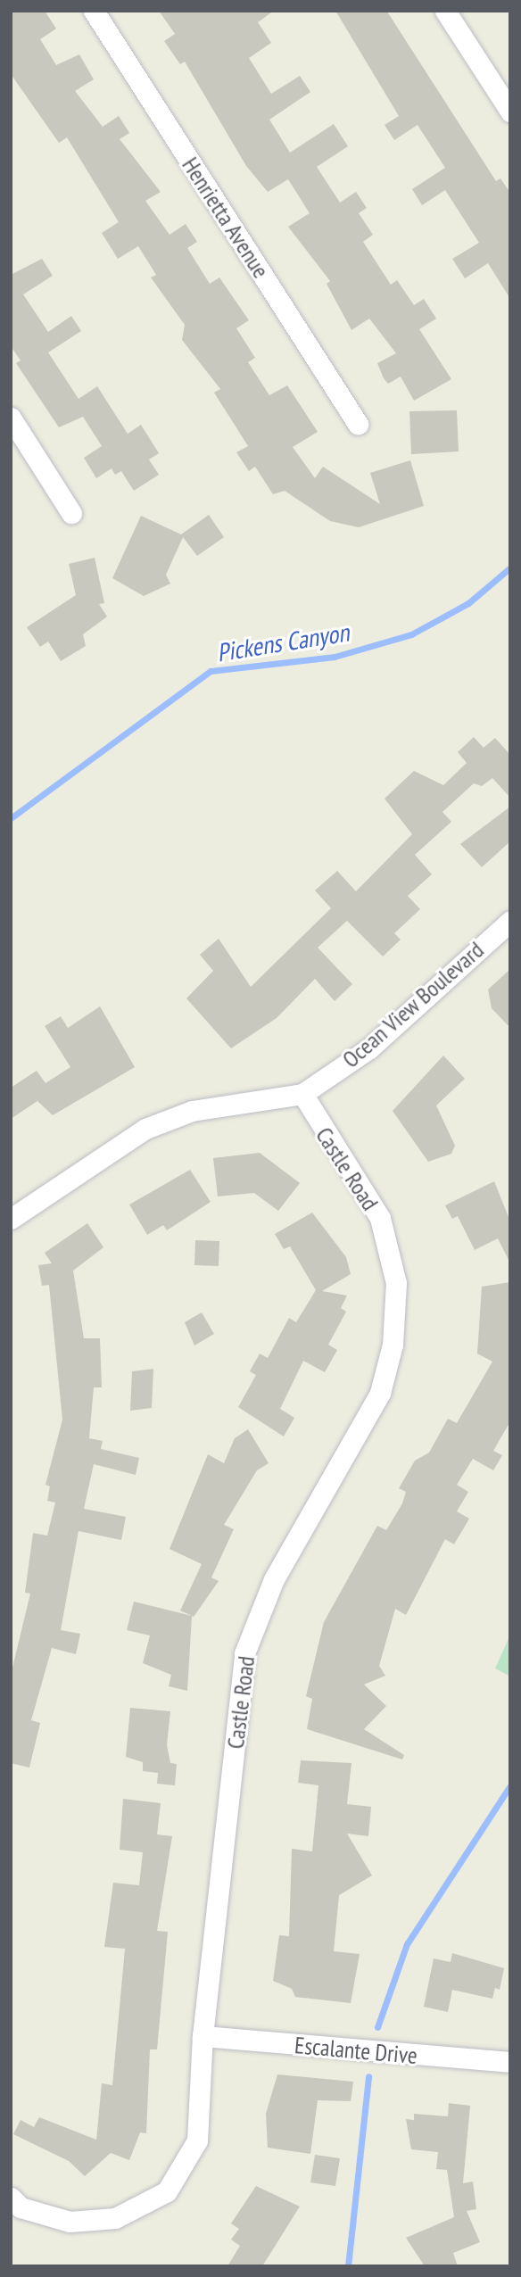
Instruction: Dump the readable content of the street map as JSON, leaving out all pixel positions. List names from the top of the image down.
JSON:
{
  "streets": {
    "street": [
      "Henrietta Avenue",
      "Ocean View Boulevard",
      "Castle Road",
      "Escalante Drive"
    ]
  },
  "crossings": [
    ["Ocean View Boulevard", "Castle Road"],
    ["Castle Road", "Escalante Drive"]
  ],
  "water": ["Pickens Canyon"]
}
